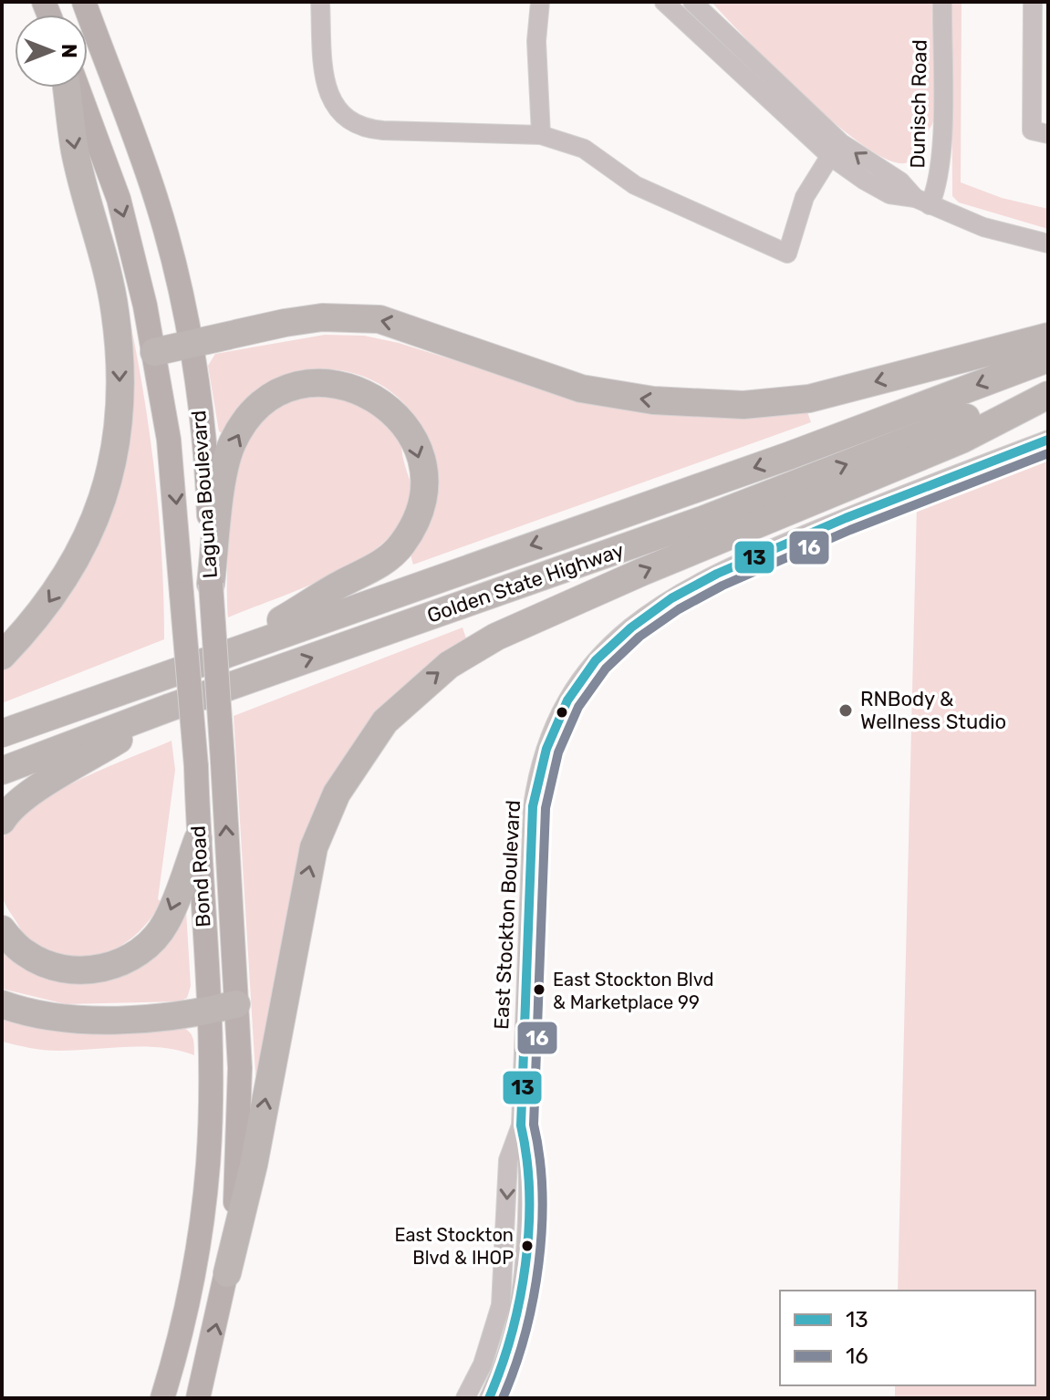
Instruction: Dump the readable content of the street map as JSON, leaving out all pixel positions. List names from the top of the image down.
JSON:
{
  "streets": {
    "highway": ["Golden State Highway"],
    "main road": ["Laguna Boulevard", "Bond Road"],
    "street": ["Dunisch Road", "East Stockton Boulevard"]
  },
  "one_way": ["Laguna Boulevard", "Bond Road"],
  "places": ["RNBody & Wellness Studio", "East Stockton Blvd & Marketplace 99", "East Stockton Blvd & IHOP"],
  "lines": ["transit line 13", "transit line 16"],
  "legend": ["13", "16"],
  "north": "right"
}
